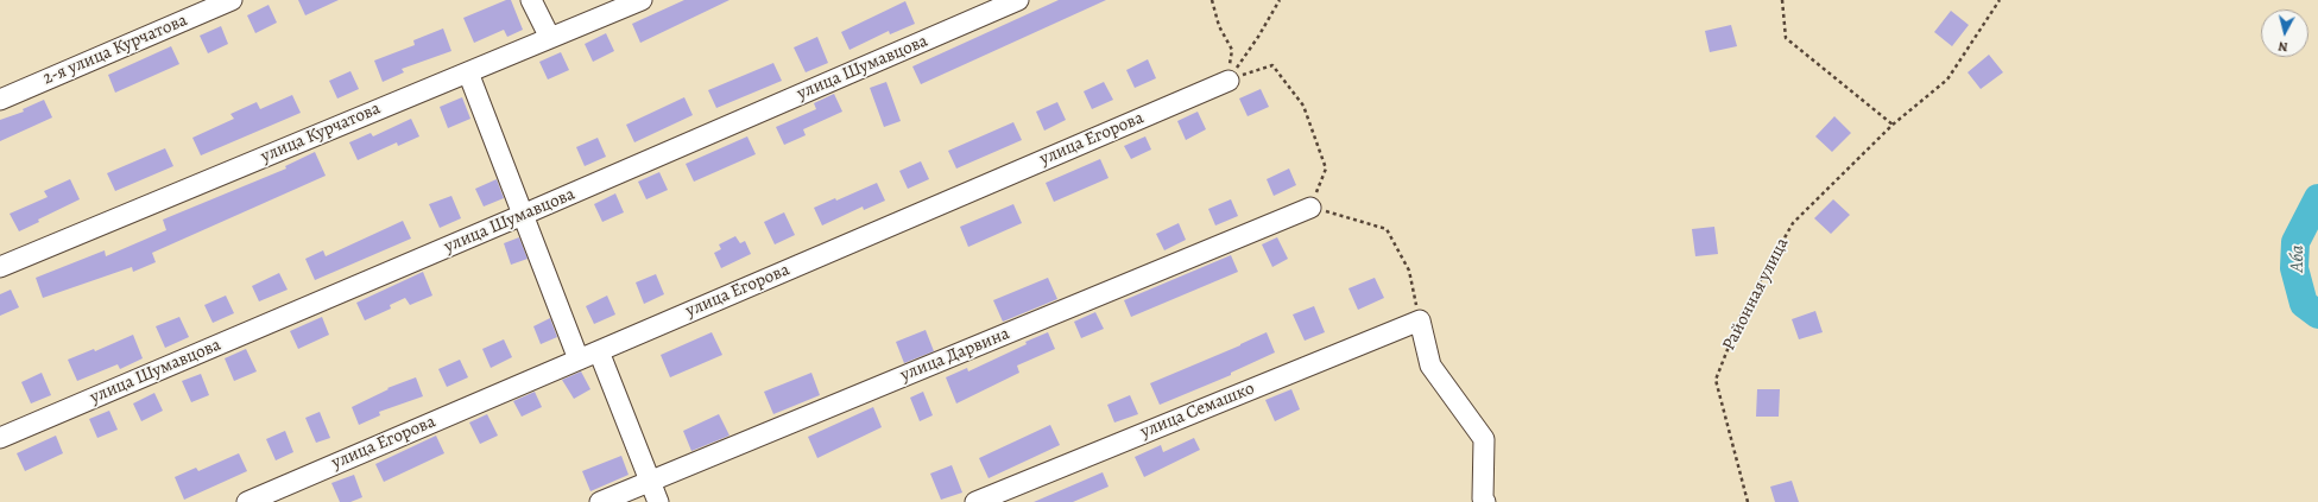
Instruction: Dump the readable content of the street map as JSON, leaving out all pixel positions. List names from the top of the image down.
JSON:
{
  "streets": {
    "street": [
      "2-я улица Курчатова",
      "улица Шумавцова",
      "улица Курчатова",
      "улица Егорова",
      "улица Дарвина",
      "улица Семашко"
    ],
    "path": ["Районная улица"]
  },
  "water": ["Аба"],
  "north": "bottom"
}
